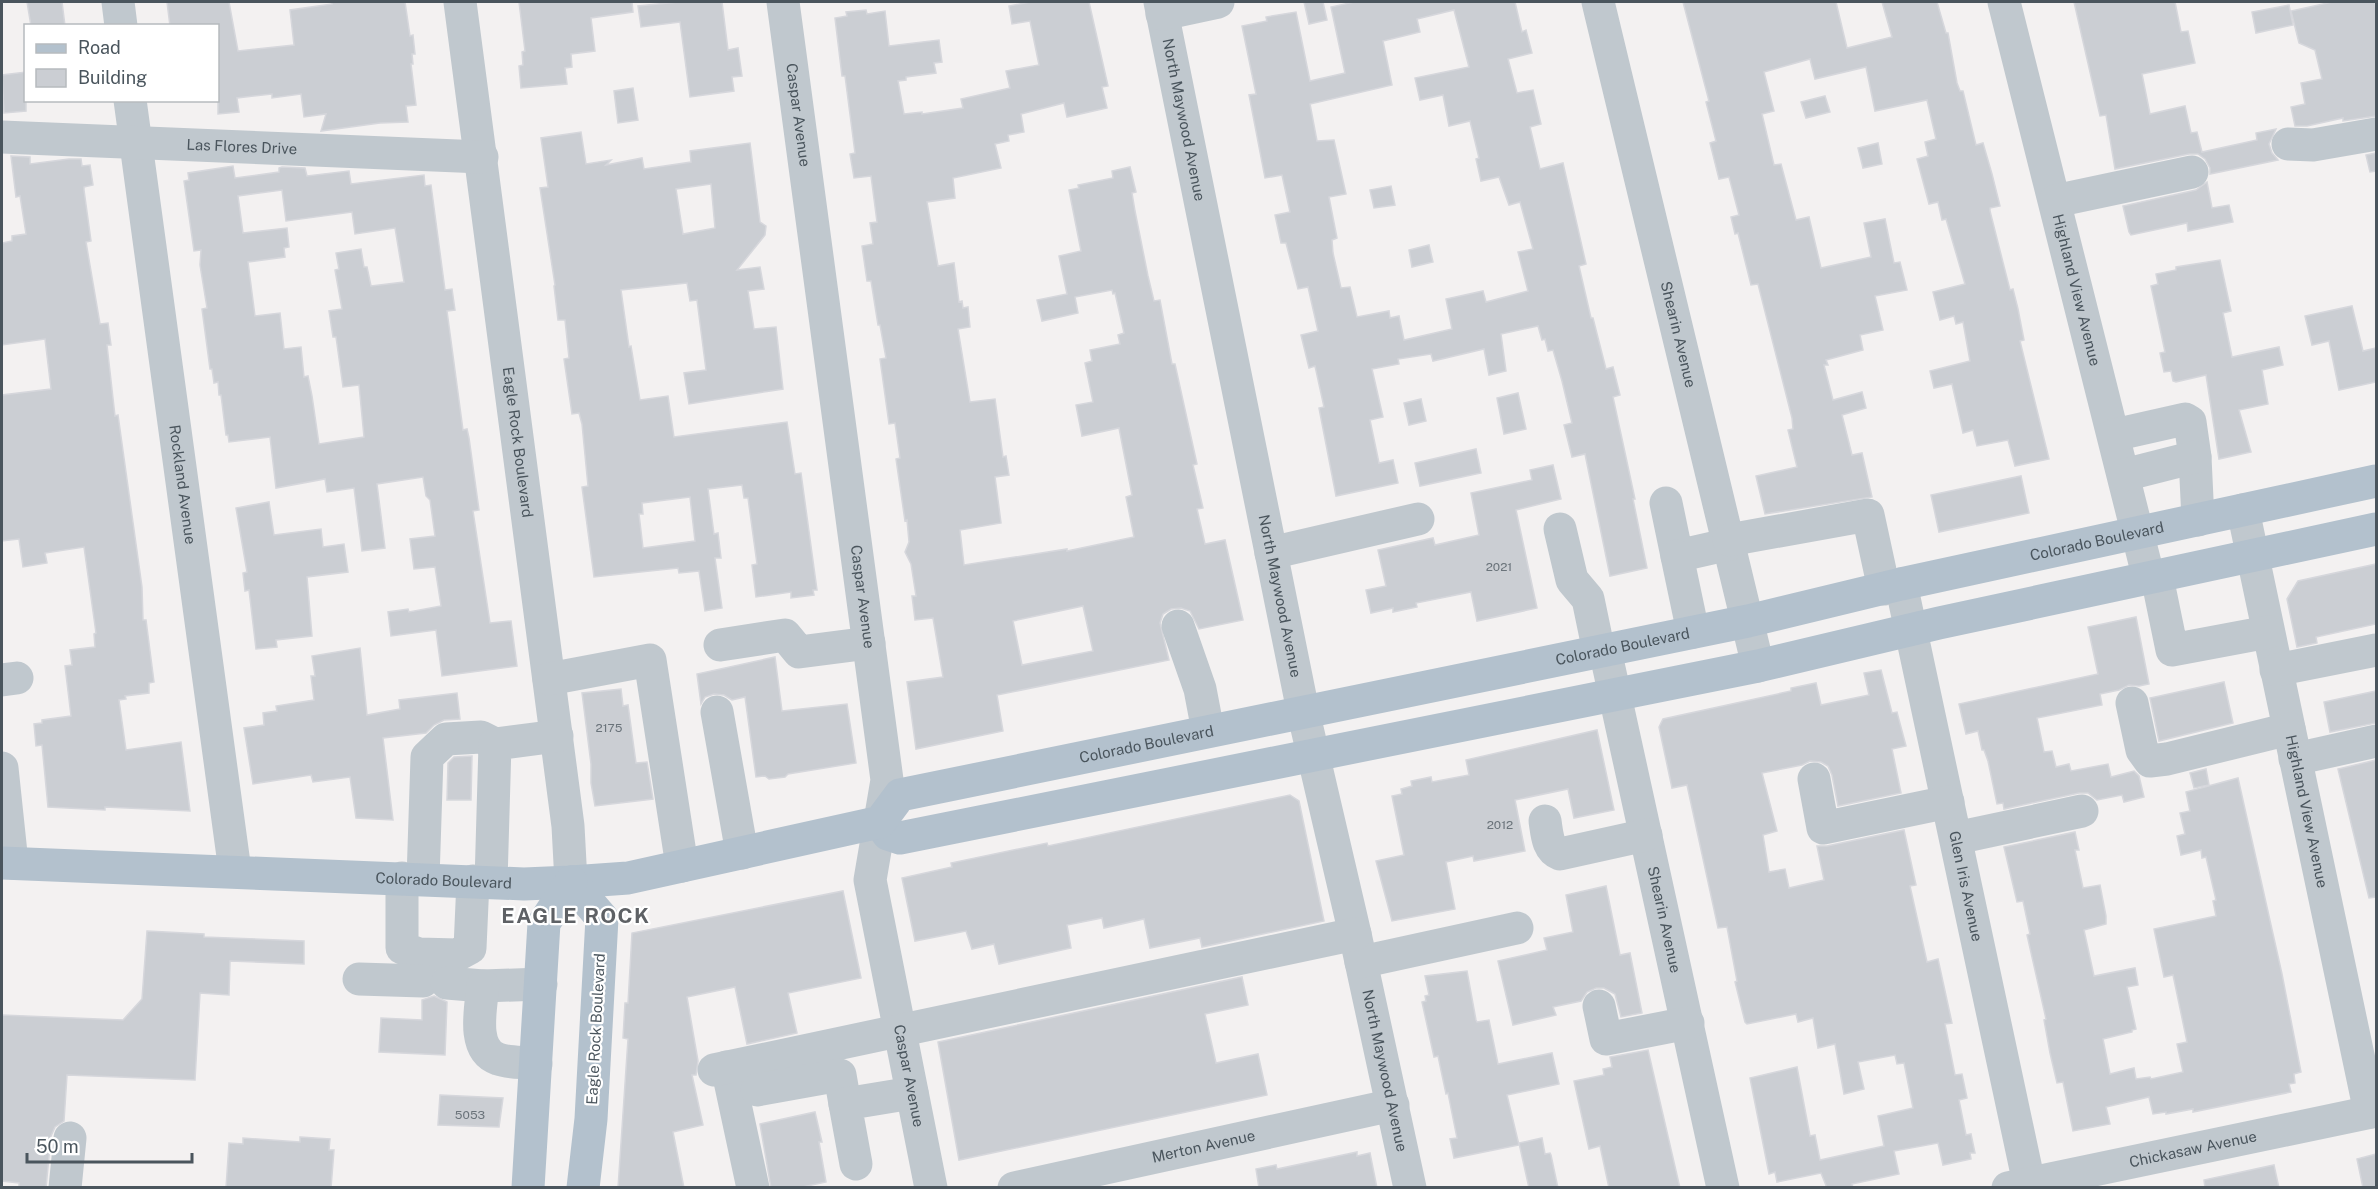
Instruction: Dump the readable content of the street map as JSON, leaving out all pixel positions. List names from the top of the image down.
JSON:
{
  "streets": {
    "main road": ["Eagle Rock Boulevard", "Colorado Boulevard"],
    "street": [
      "Caspar Avenue",
      "North Maywood Avenue",
      "Las Flores Drive",
      "Highland View Avenue",
      "Shearin Avenue",
      "Rockland Avenue",
      "Glen Iris Avenue",
      "Merton Avenue",
      "Chickasaw Avenue"
    ]
  },
  "crossings": [
    ["Caspar Avenue", "Colorado Boulevard"],
    ["North Maywood Avenue", "Colorado Boulevard"],
    ["North Maywood Avenue", "Merton Avenue"],
    ["Las Flores Drive", "Eagle Rock Boulevard"],
    ["Las Flores Drive", "Rockland Avenue"],
    ["Highland View Avenue", "Colorado Boulevard"],
    ["Highland View Avenue", "Chickasaw Avenue"],
    ["Shearin Avenue", "Colorado Boulevard"],
    ["Shearin Avenue", "Glen Iris Avenue"],
    ["Eagle Rock Boulevard", "Colorado Boulevard"],
    ["Rockland Avenue", "Colorado Boulevard"],
    ["Colorado Boulevard", "Glen Iris Avenue"],
    ["Glen Iris Avenue", "Chickasaw Avenue"]
  ],
  "districts": ["EAGLE ROCK"],
  "house_numbers": [
    "2021",
    "2175",
    "2012",
    "5053"
  ],
  "legend": ["Road", "Building"],
  "scale_bar": "50 m"
}
